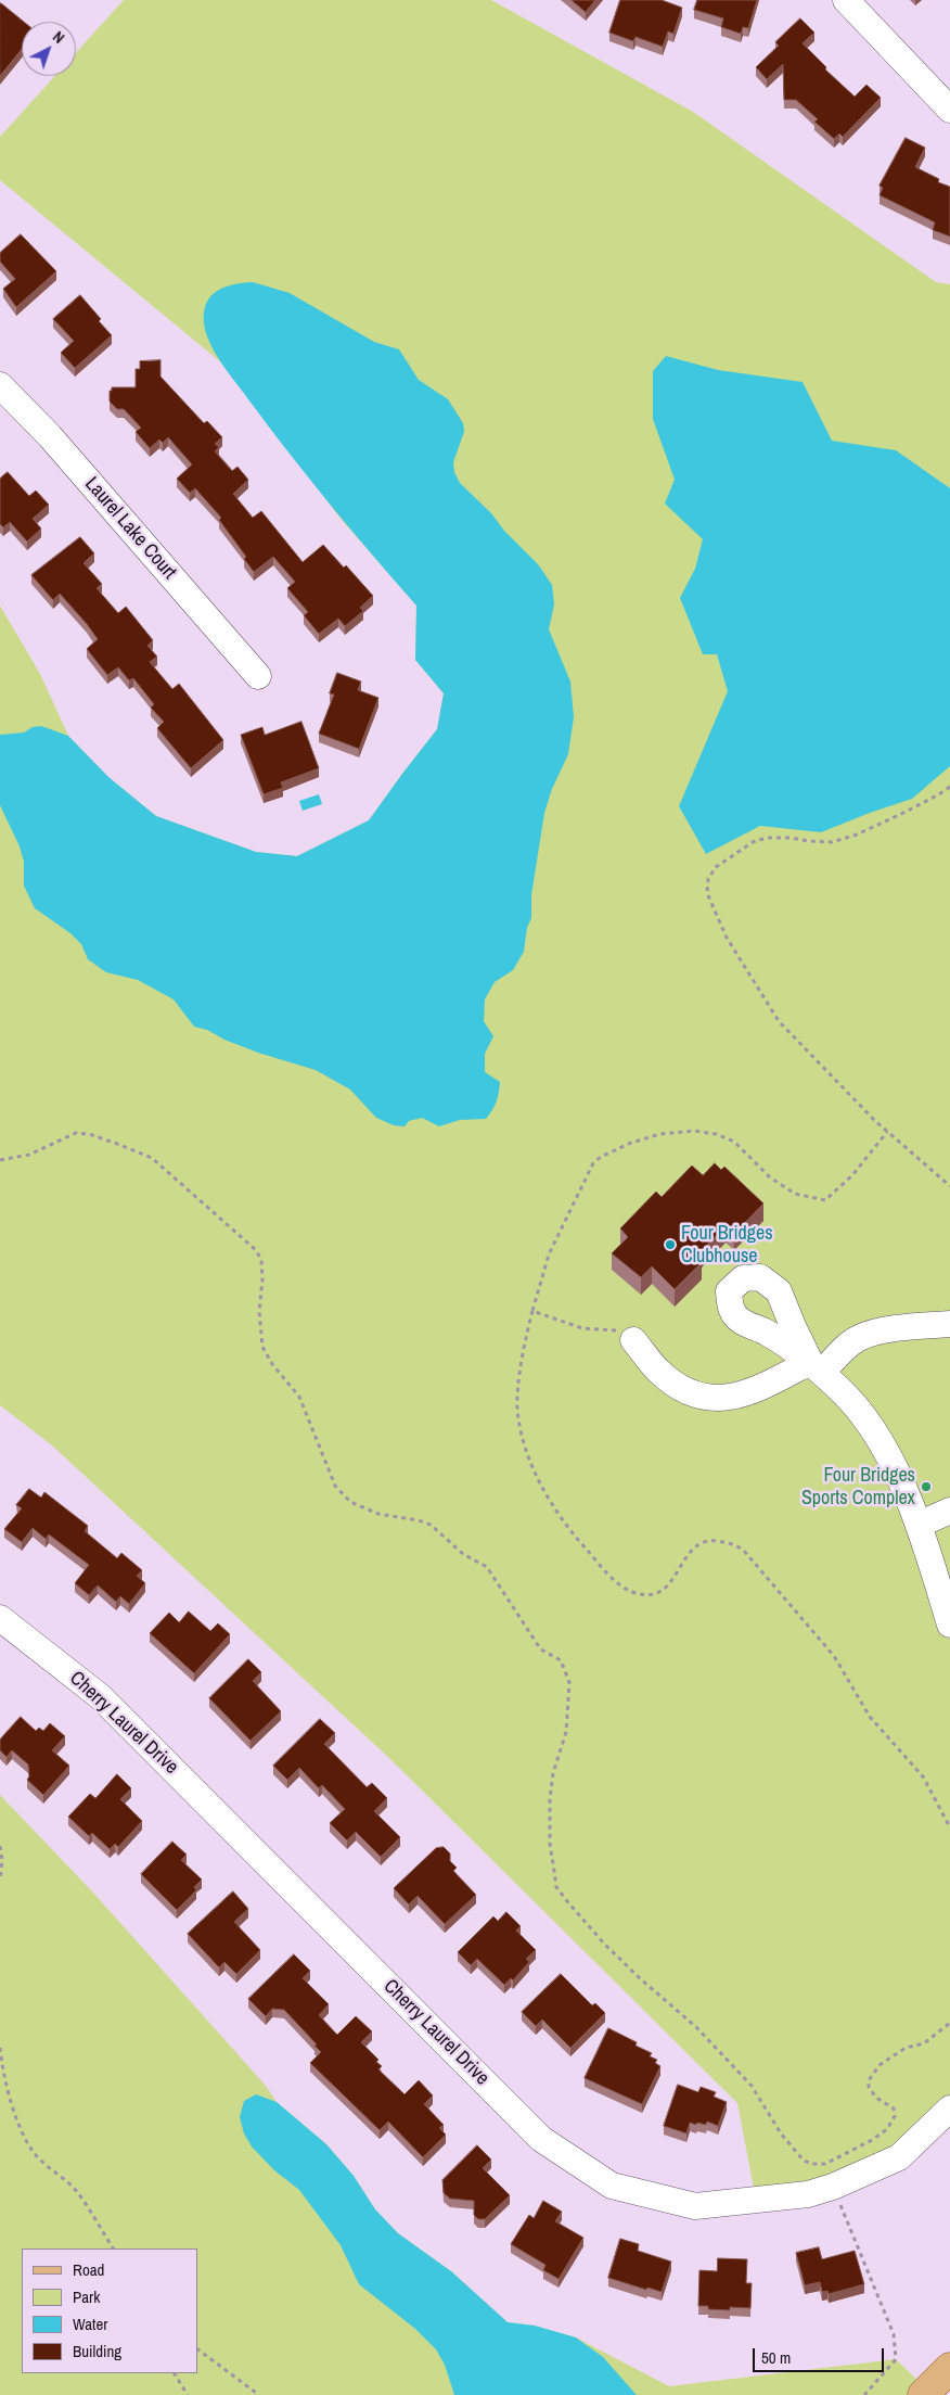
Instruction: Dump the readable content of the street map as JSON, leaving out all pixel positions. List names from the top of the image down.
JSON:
{
  "streets": {
    "street": ["Laurel Lake Court", "Cherry Laurel Drive"]
  },
  "places": ["Four Bridges Clubhouse", "Four Bridges Sports Complex"],
  "legend": [
    "Road",
    "Park",
    "Water",
    "Building"
  ],
  "scale_bar": "50 m",
  "north": "top right"
}
